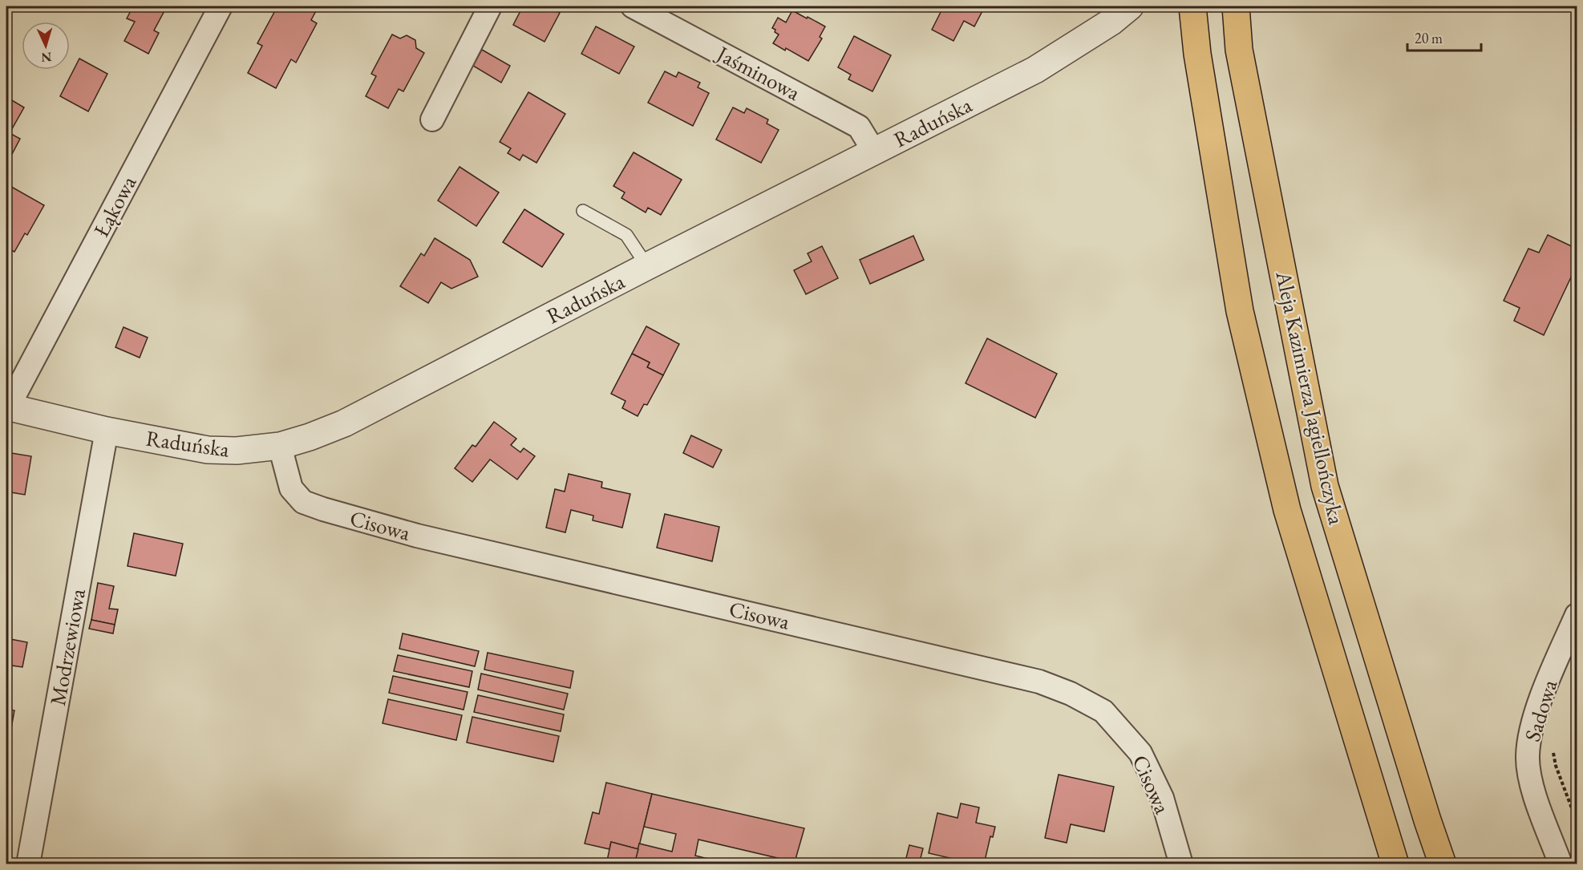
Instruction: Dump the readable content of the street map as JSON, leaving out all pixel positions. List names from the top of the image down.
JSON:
{
  "streets": {
    "highway": ["Aleja Kazimierza Jagiellończyka"],
    "street": [
      "Jaśminowa",
      "Raduńska",
      "Łąkowa",
      "Cisowa",
      "Modrzewiowa",
      "Sadowa"
    ]
  },
  "crossings": [
    ["Jaśminowa", "Raduńska"],
    ["Raduńska", "Łąkowa"],
    ["Raduńska", "Cisowa"],
    ["Raduńska", "Modrzewiowa"]
  ],
  "scale_bar": "20 m",
  "north": "bottom"
}
